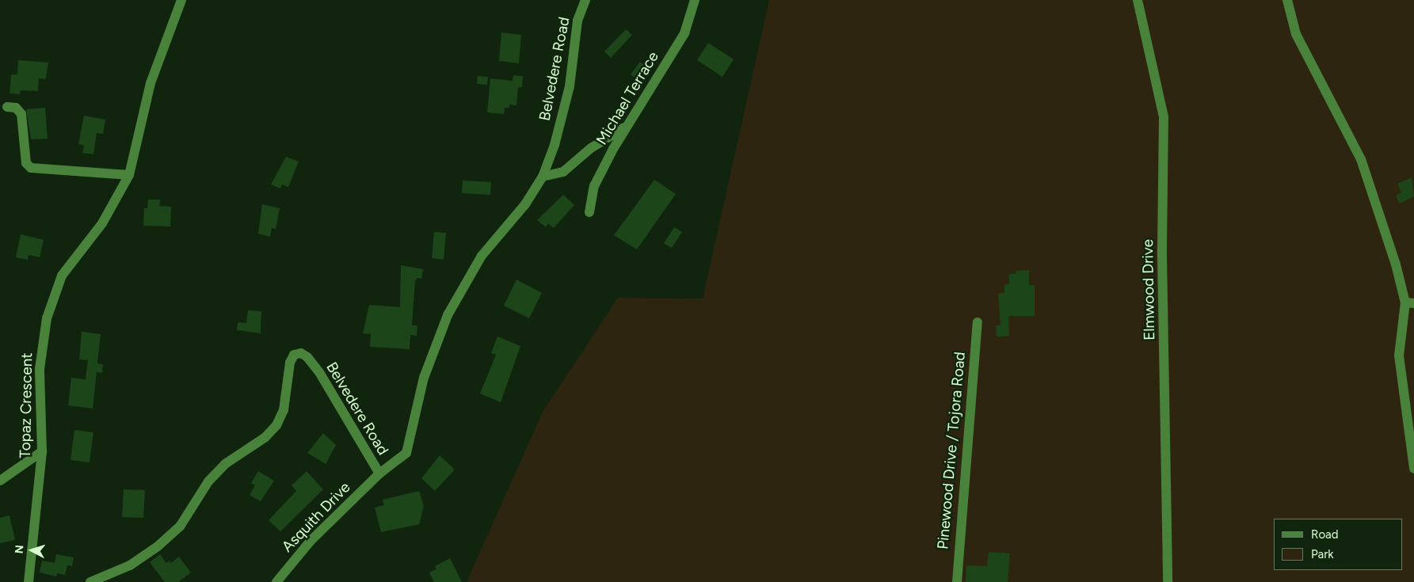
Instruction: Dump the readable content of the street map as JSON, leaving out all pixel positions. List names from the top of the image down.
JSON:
{
  "streets": {
    "street": [
      "Belvedere Road",
      "Michael Terrace",
      "Elmwood Drive",
      "Topaz Crescent",
      "Pinewood Drive / Tojora Road",
      "Asquith Drive"
    ]
  },
  "crossings": [
    ["Belvedere Road", "Asquith Drive"]
  ],
  "legend": ["Road", "Park"],
  "north": "left"
}
